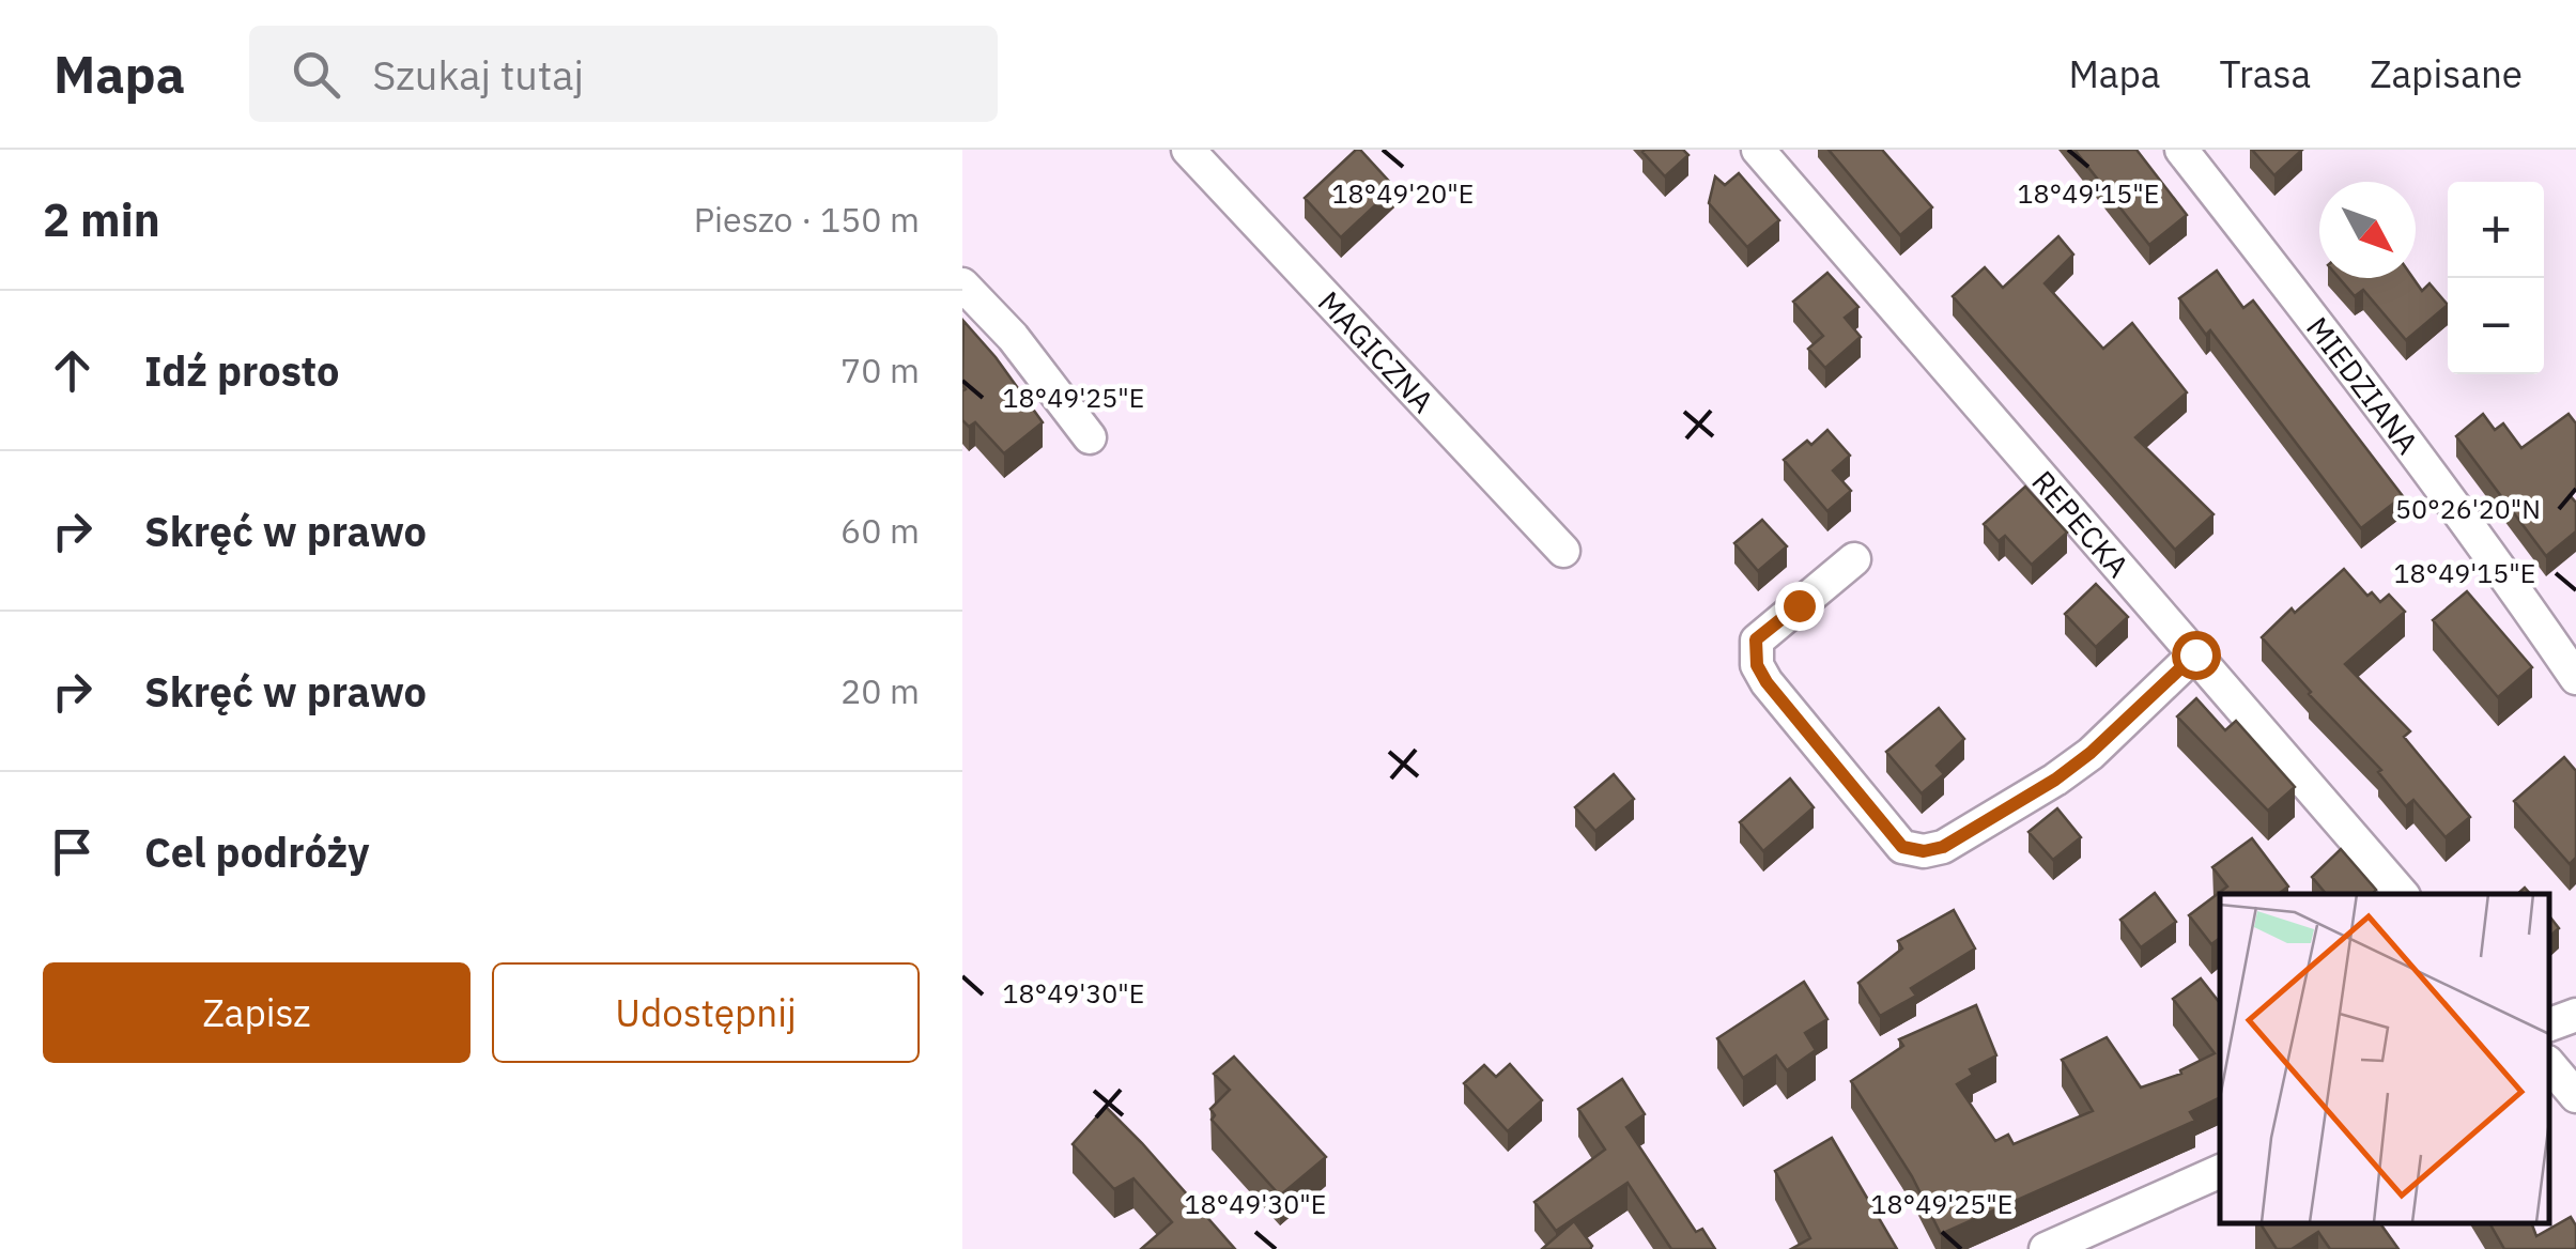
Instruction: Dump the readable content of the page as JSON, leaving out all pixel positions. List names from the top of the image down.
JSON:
{
  "streets": {
    "street": ["MAGICZNA", "MIEDZIANA", "REPECKA"]
  },
  "north": "bottom right",
  "page": {
    "header": "Mapa",
    "search": "Szukaj tutaj",
    "nav": ["Mapa", "Trasa", "Zapisane"],
    "heading": ["2 min", "Pieszo · 150 m"],
    "map_buttons": ["+", "−"],
    "list": [
      ["Idź prosto", "70 m"],
      ["Skręć w prawo", "60 m"],
      ["Skręć w prawo", "20 m"],
      "Cel podróży"
    ],
    "buttons": ["Zapisz", "Udostępnij"]
  },
  "coordinates": [
    "18°49'20\"E",
    "18°49'15\"E",
    "18°49'25\"E",
    "50°26'20\"N",
    "18°49'30\"E"
  ]
}
